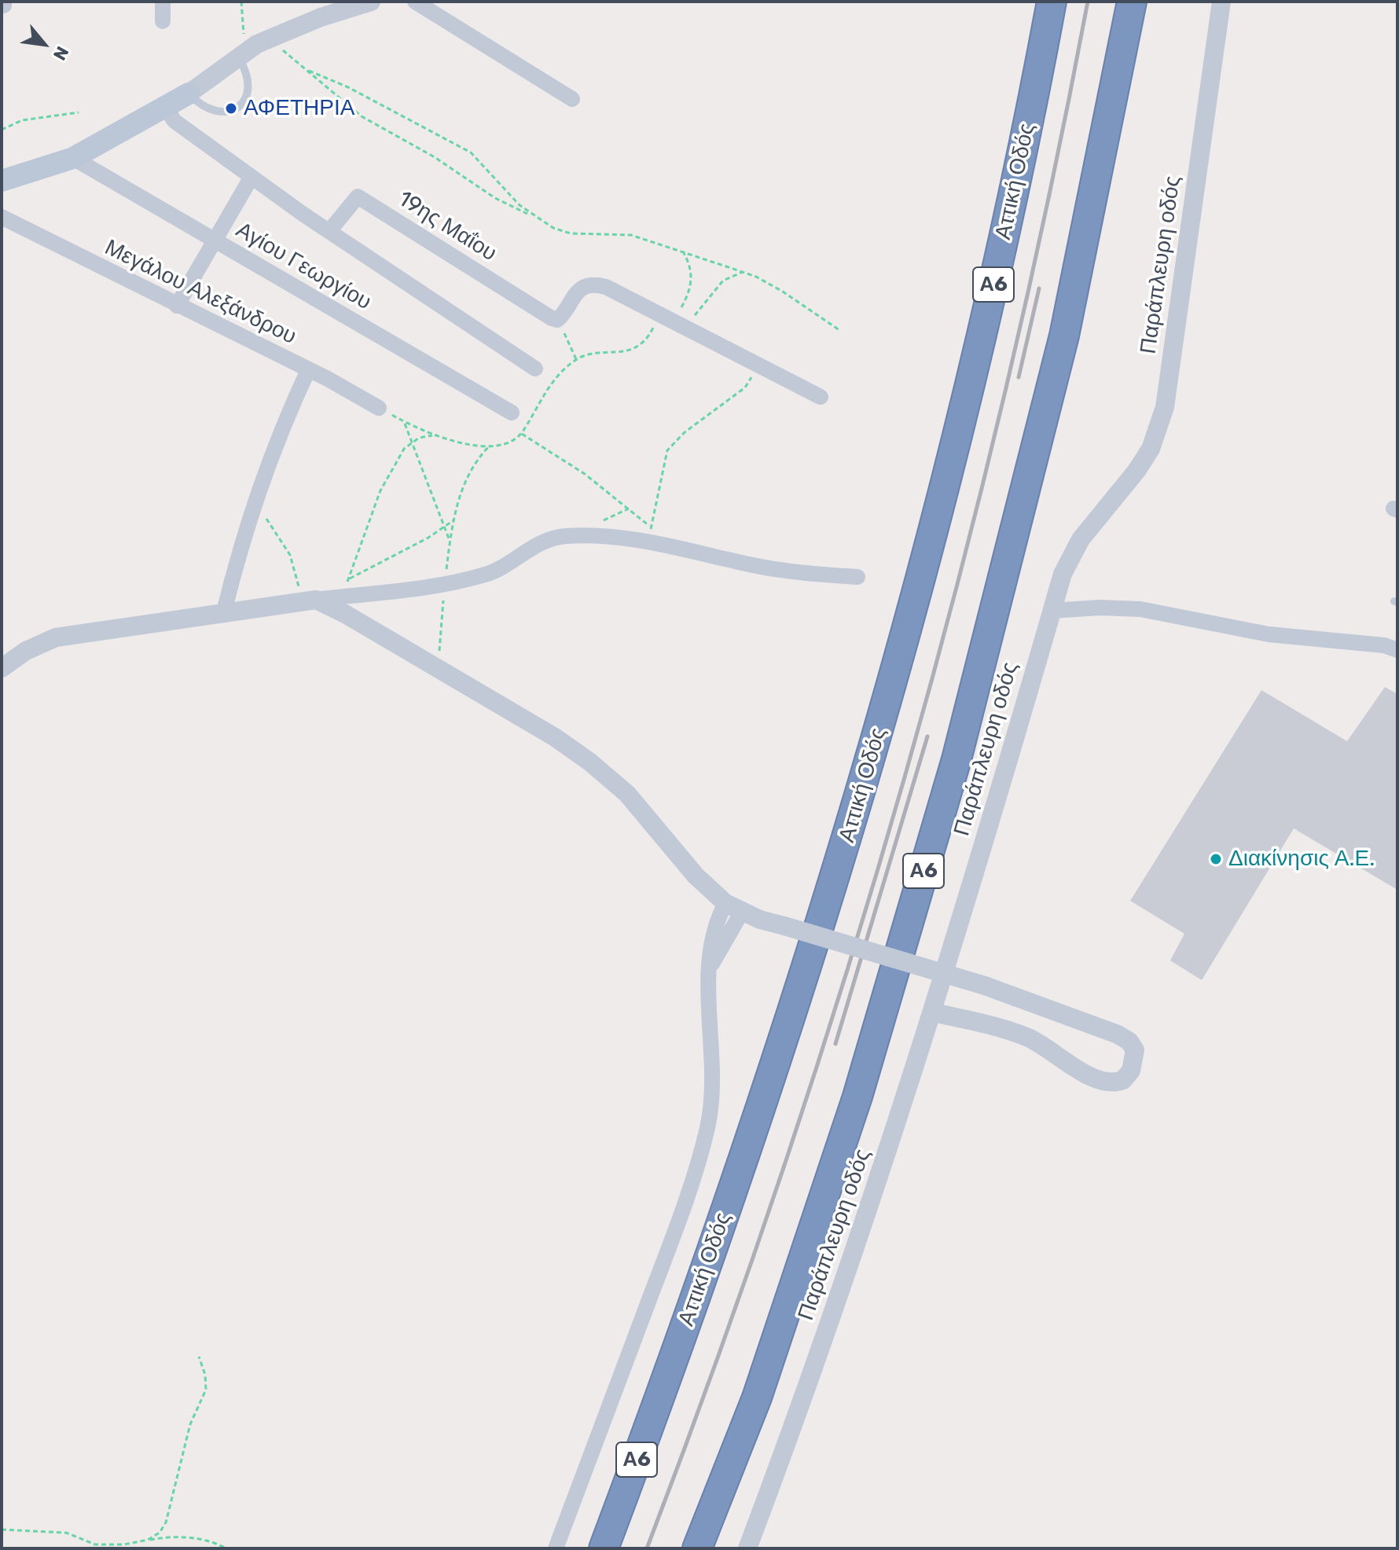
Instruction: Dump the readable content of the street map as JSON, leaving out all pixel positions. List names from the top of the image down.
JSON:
{
  "streets": {
    "highway": ["Αττική Οδός", "Α6"],
    "street": [
      "19ης Μαΐου",
      "Παράπλευρη οδός",
      "Αγίου Γεωργίου",
      "Μεγάλου Αλεξάνδρου"
    ]
  },
  "places": ["ΑΦΕΤΗΡΙΑ", "Διακίνησις Α.Ε."],
  "north": "bottom right"
}
